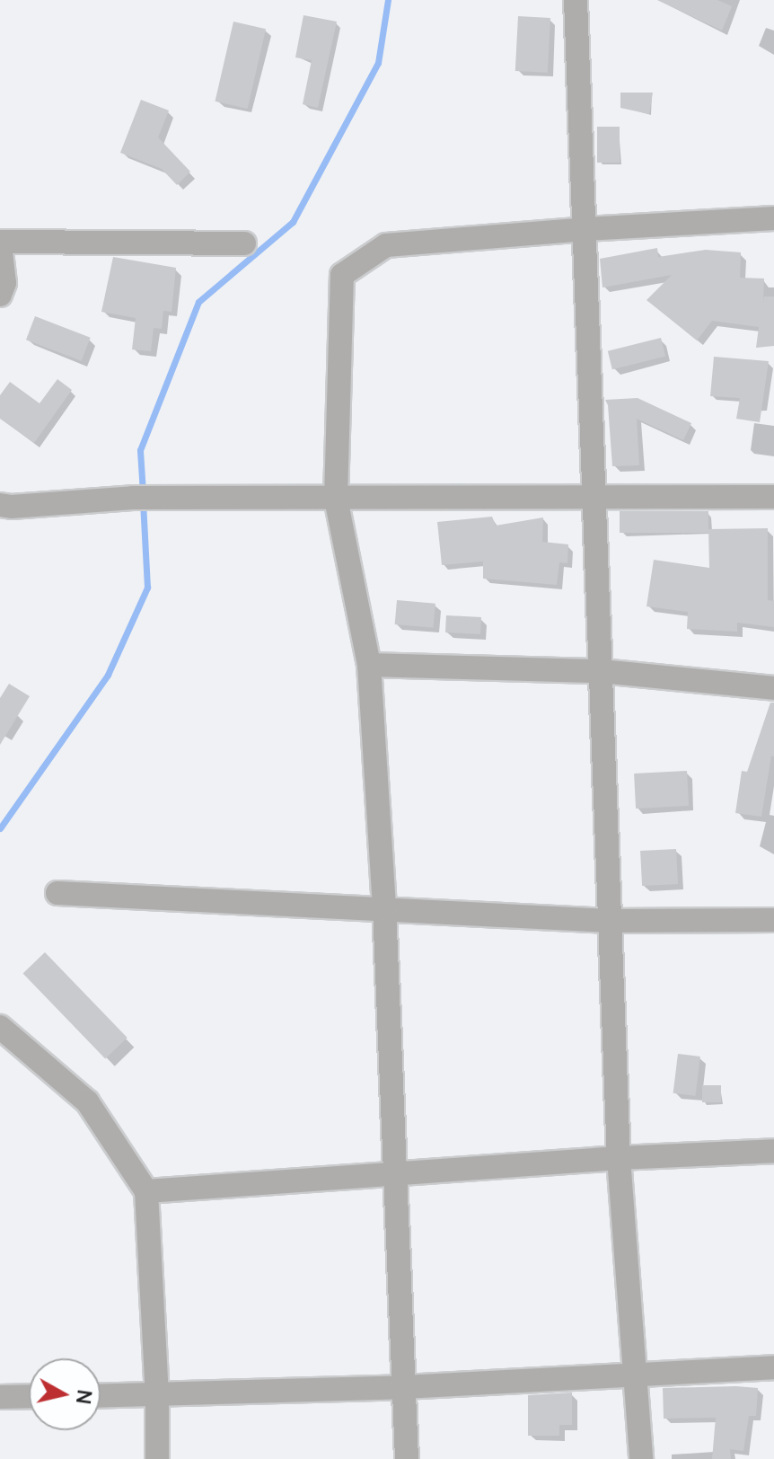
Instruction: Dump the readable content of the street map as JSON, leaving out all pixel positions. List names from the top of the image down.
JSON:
{
  "north": "right"
}
